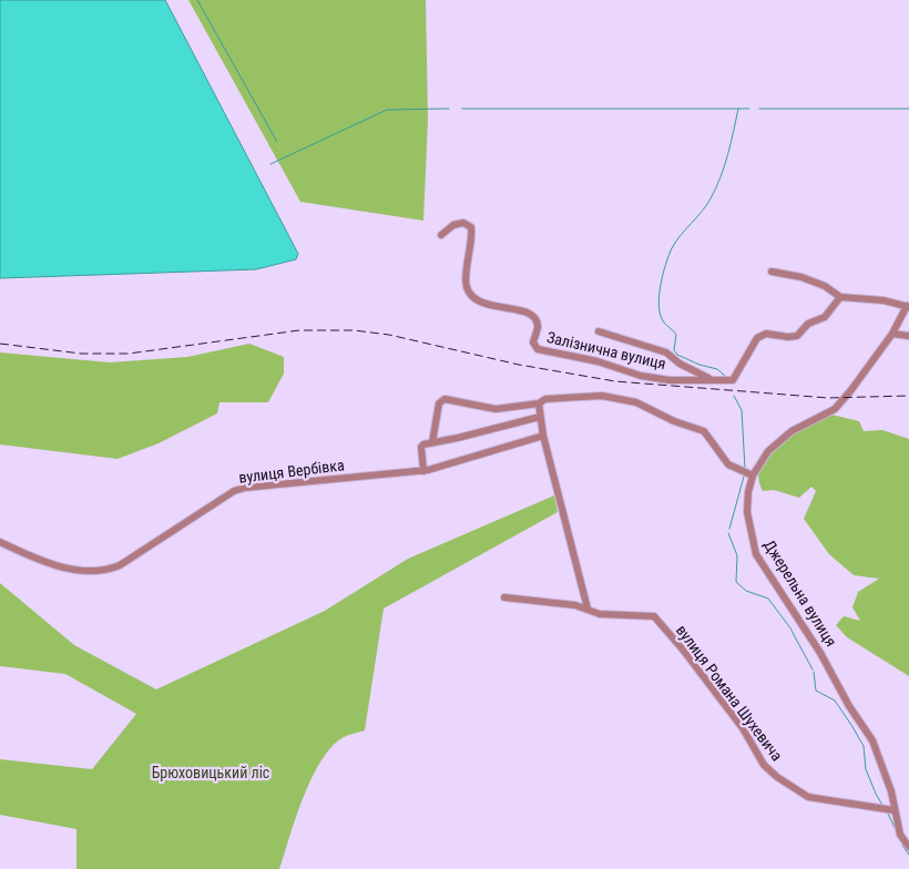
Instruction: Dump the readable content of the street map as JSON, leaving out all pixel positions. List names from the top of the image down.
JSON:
{
  "streets": {
    "street": [
      "Залізнична вулиця",
      "вулиця Вербівка",
      "Джерельна вулиця",
      "вулиця Романа Шухевича"
    ]
  },
  "crossings": [
    ["Джерельна вулиця", "вулиця Романа Шухевича"]
  ],
  "parks": ["Брюховицький ліс"]
}
